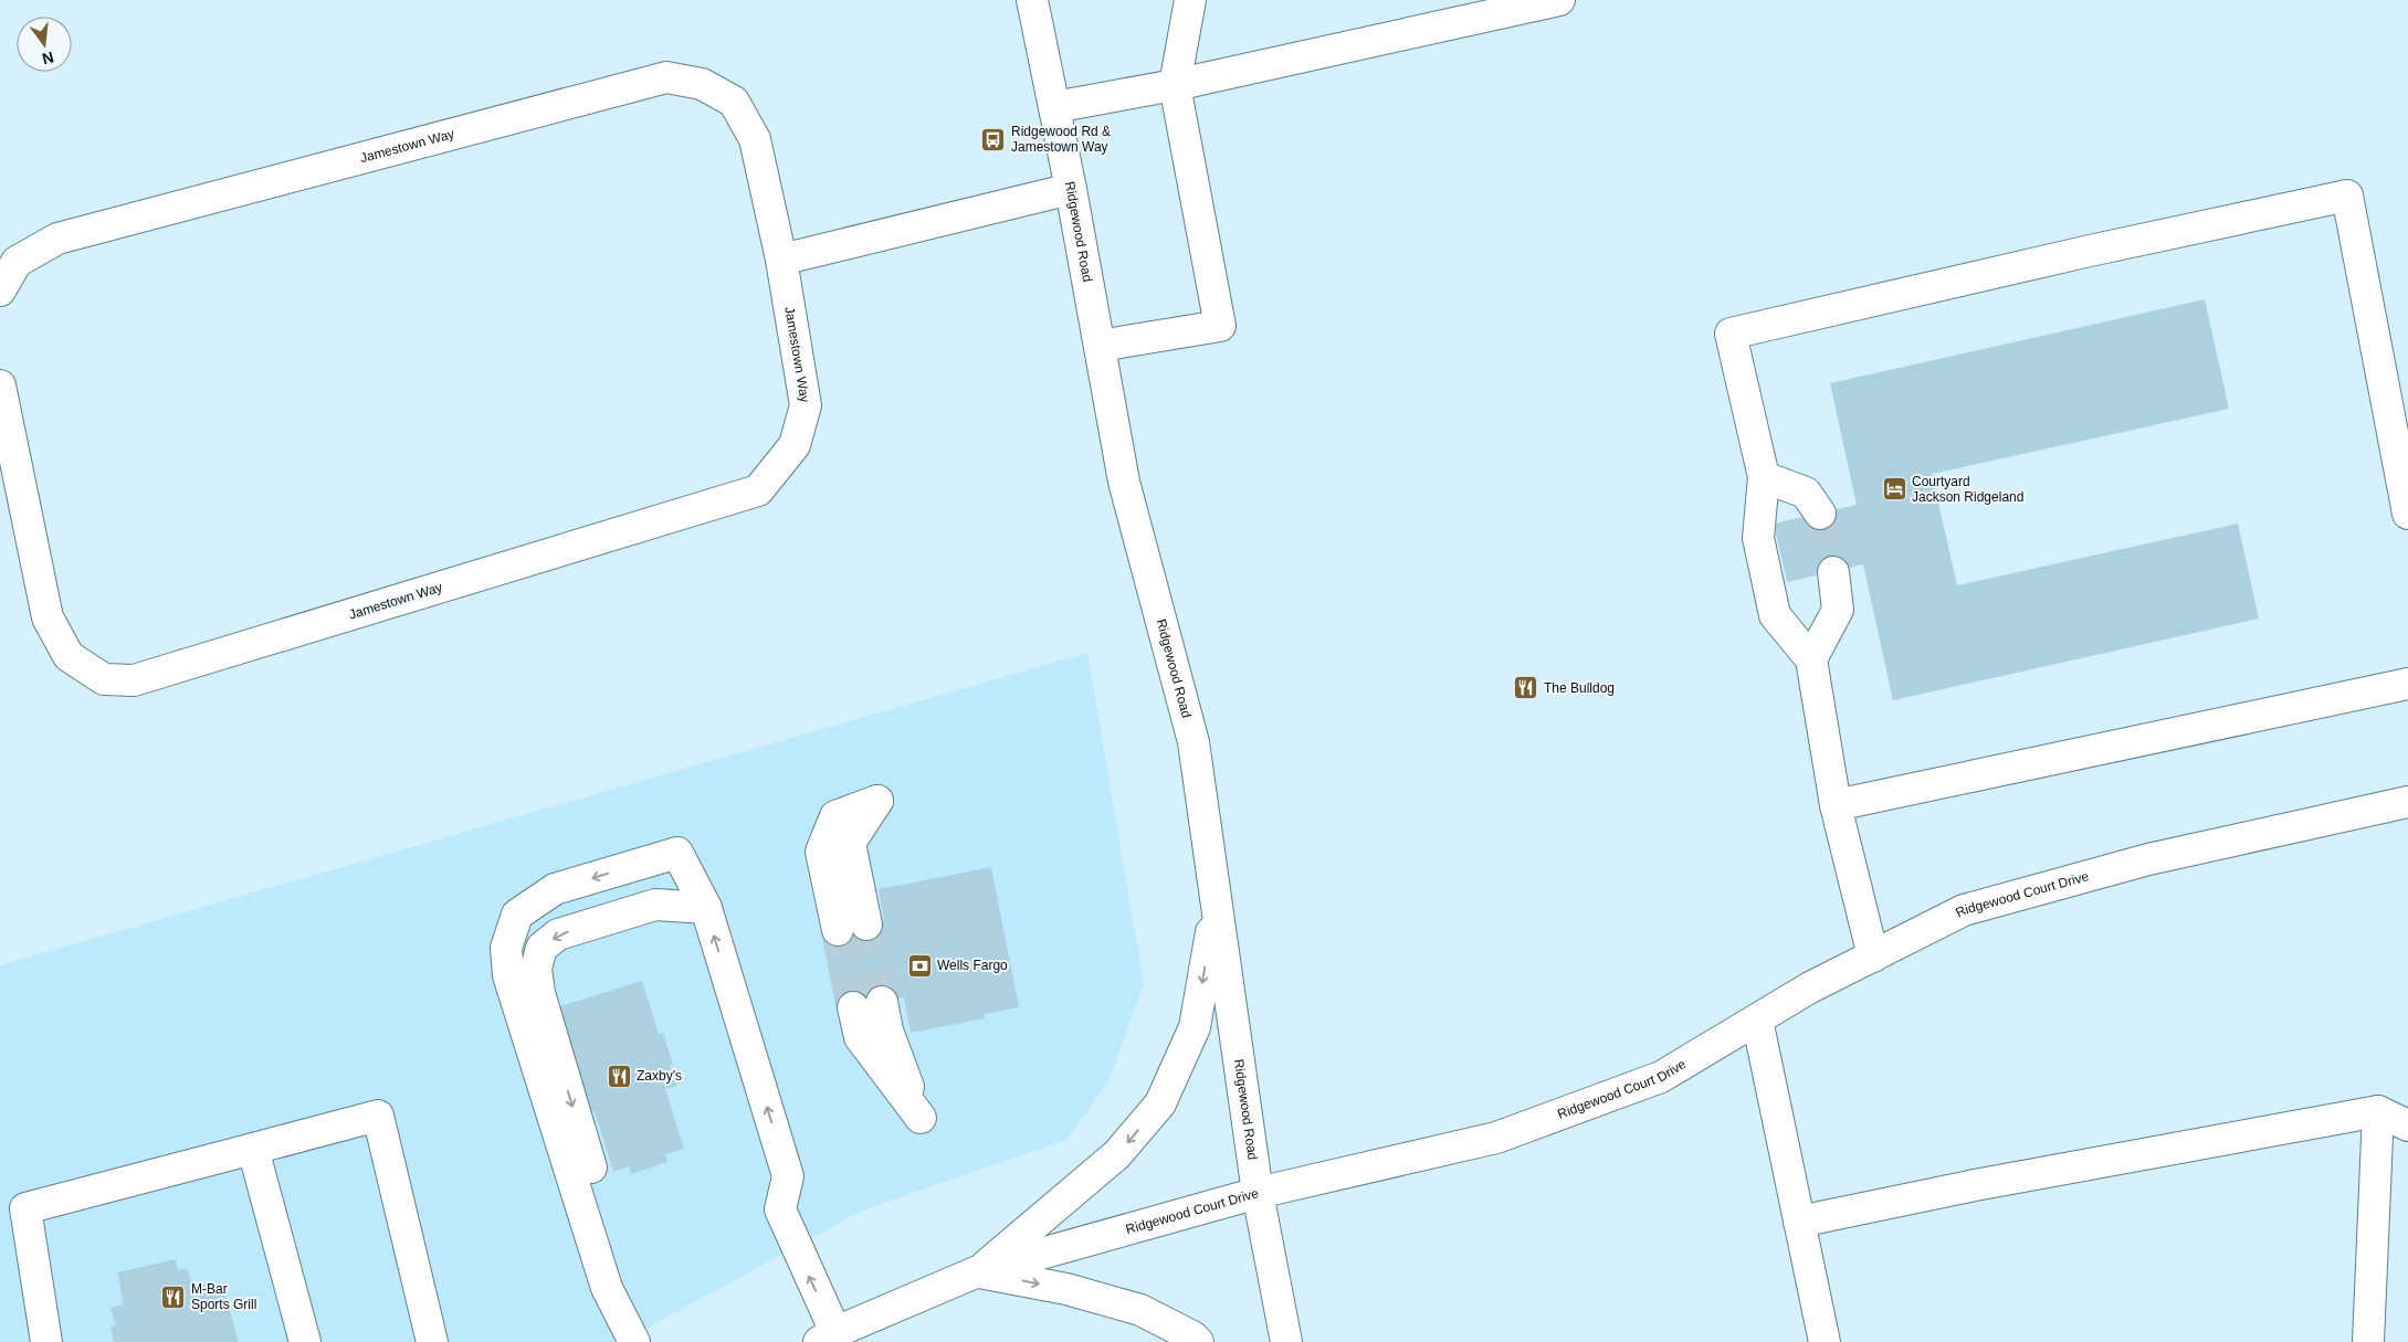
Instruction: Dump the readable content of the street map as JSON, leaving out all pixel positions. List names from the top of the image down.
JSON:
{
  "streets": {
    "street": ["Jamestown Way", "Ridgewood Road", "Ridgewood Court Drive"]
  },
  "crossings": [
    ["Ridgewood Road", "Ridgewood Court Drive"]
  ],
  "places": {
    "bus stop": ["Ridgewood Rd & Jamestown Way"],
    "hotel": ["Courtyard Jackson Ridgeland"],
    "restaurant": ["The Bulldog", "Zaxby's", "M-Bar Sports Grill"],
    "bank": ["Wells Fargo"]
  },
  "north": "bottom"
}
